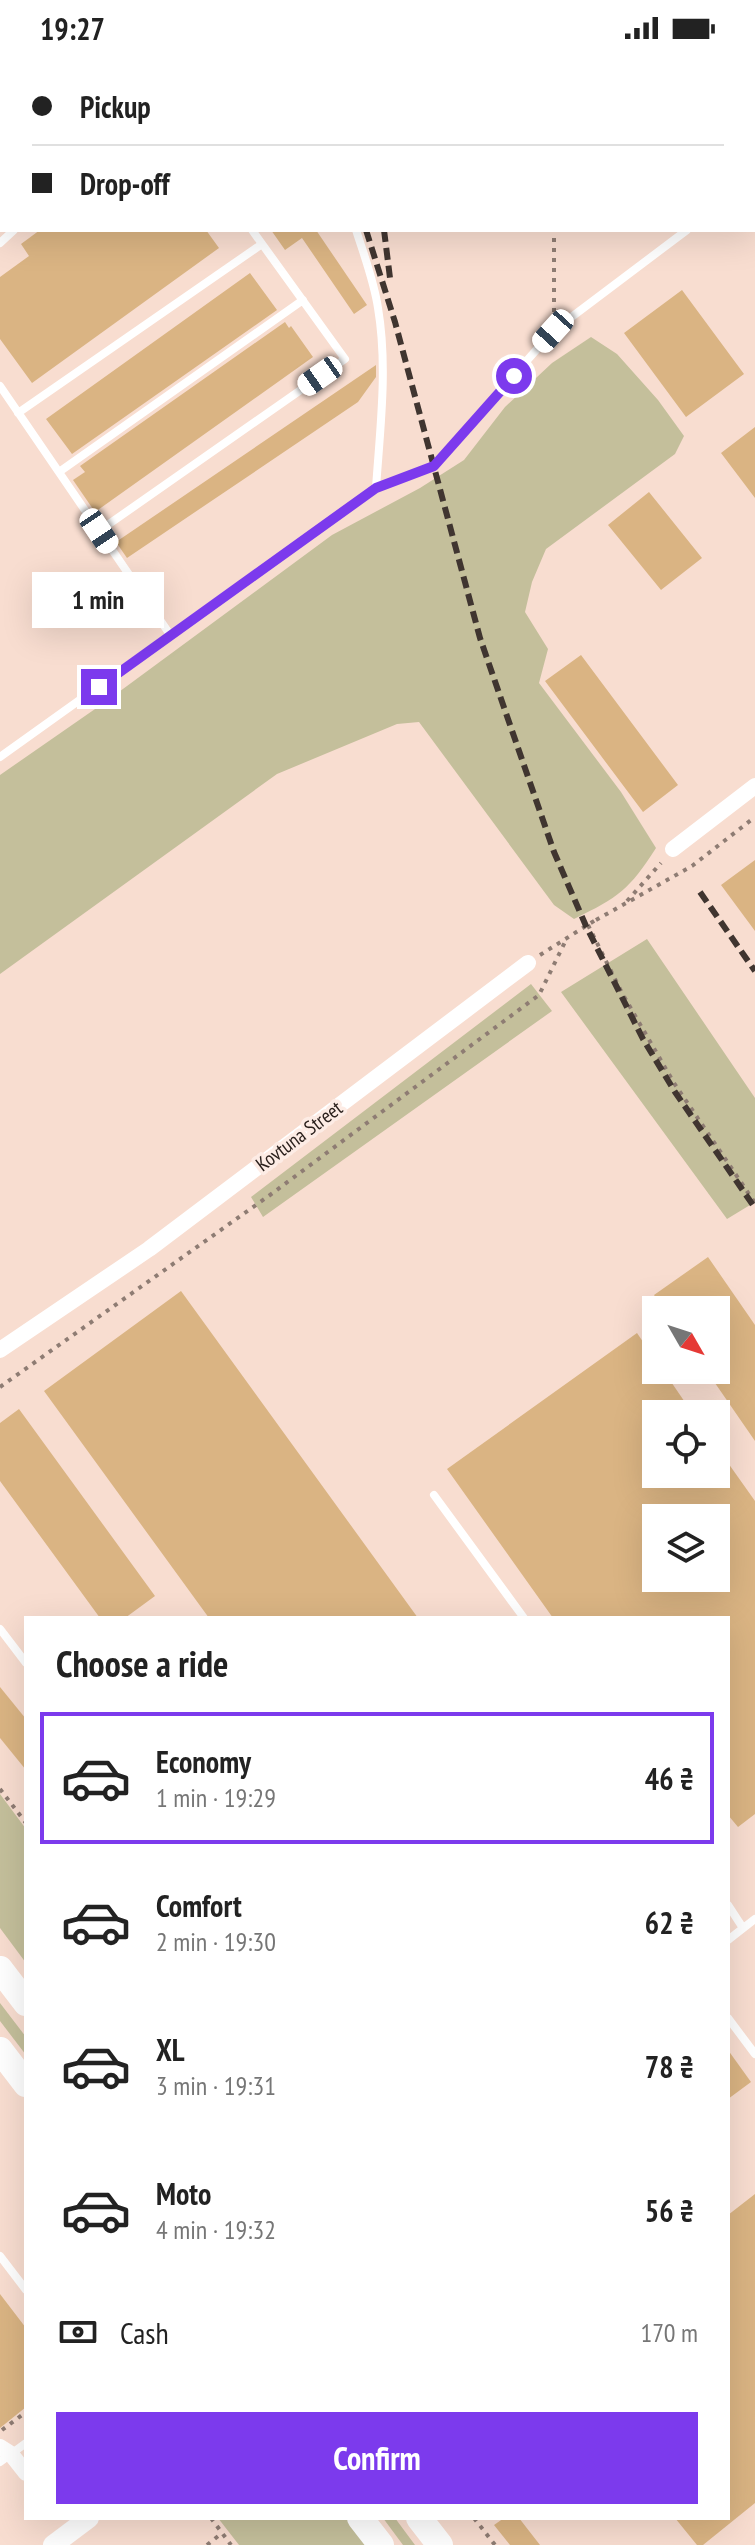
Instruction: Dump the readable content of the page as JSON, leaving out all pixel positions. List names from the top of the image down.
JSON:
{
  "streets": {
    "street": ["Kovtuna Street"]
  },
  "north": "bottom right",
  "page": {
    "status": "19:27",
    "banner": ["Pickup", "Drop-off"],
    "bubble": "1 min",
    "heading": "Choose a ride",
    "list": [
      {
        "name": "Economy",
        "note": "1 min · 19:29",
        "value": "46 ₴"
      },
      {
        "name": "Comfort",
        "note": "2 min · 19:30",
        "value": "62 ₴"
      },
      {
        "name": "XL",
        "note": "3 min · 19:31",
        "value": "78 ₴"
      },
      {
        "name": "Moto",
        "note": "4 min · 19:32",
        "value": "56 ₴"
      }
    ],
    "pay": ["Cash", "170 m"],
    "buttons": "Confirm"
  }
}
